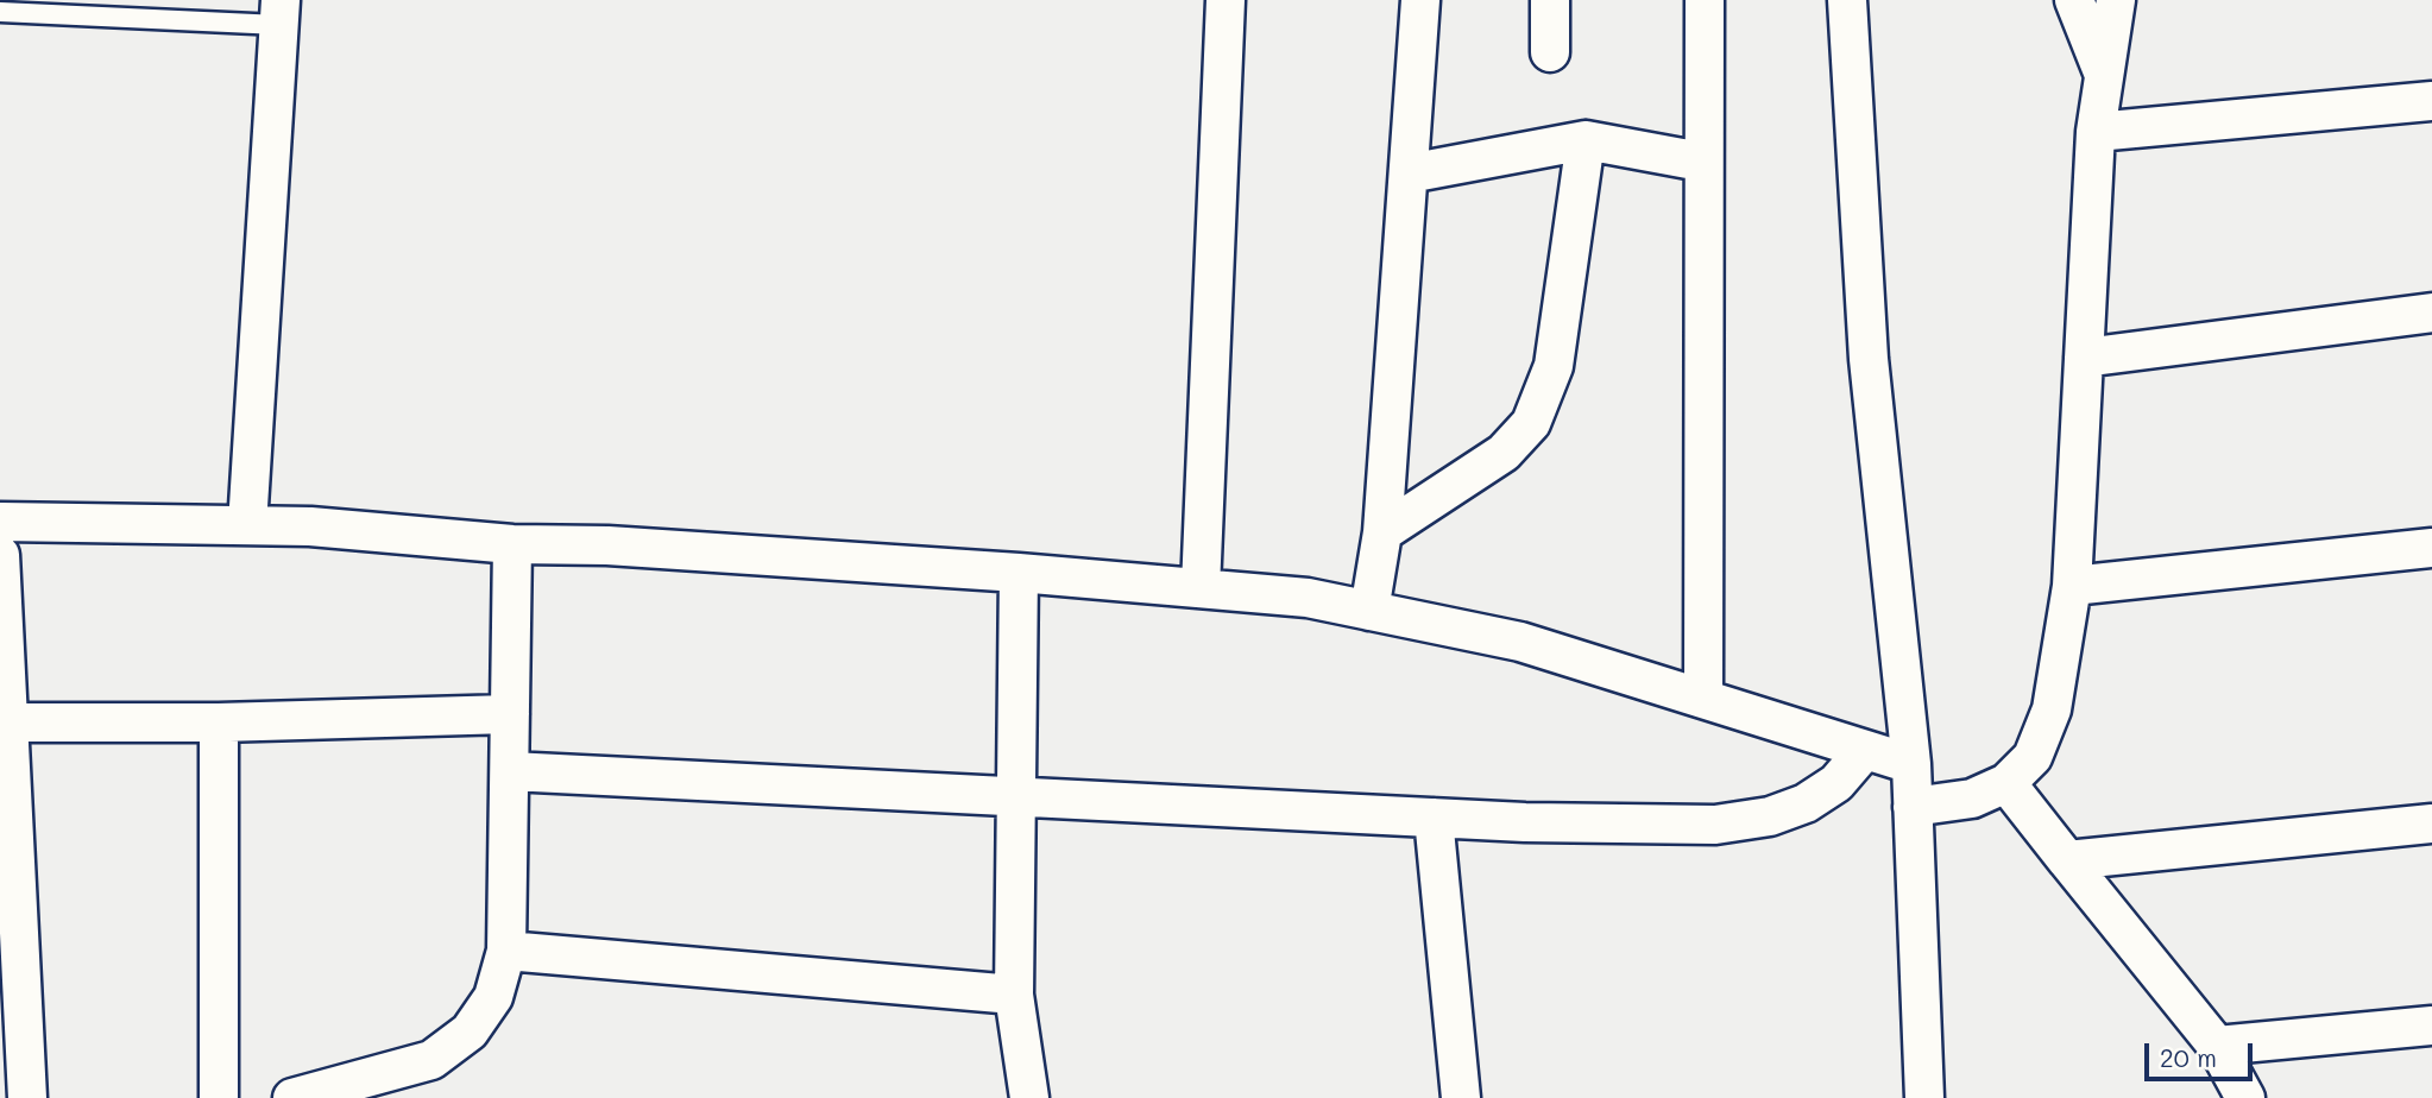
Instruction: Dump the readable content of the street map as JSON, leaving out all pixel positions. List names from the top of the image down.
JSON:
{
  "scale_bar": "20 m"
}
